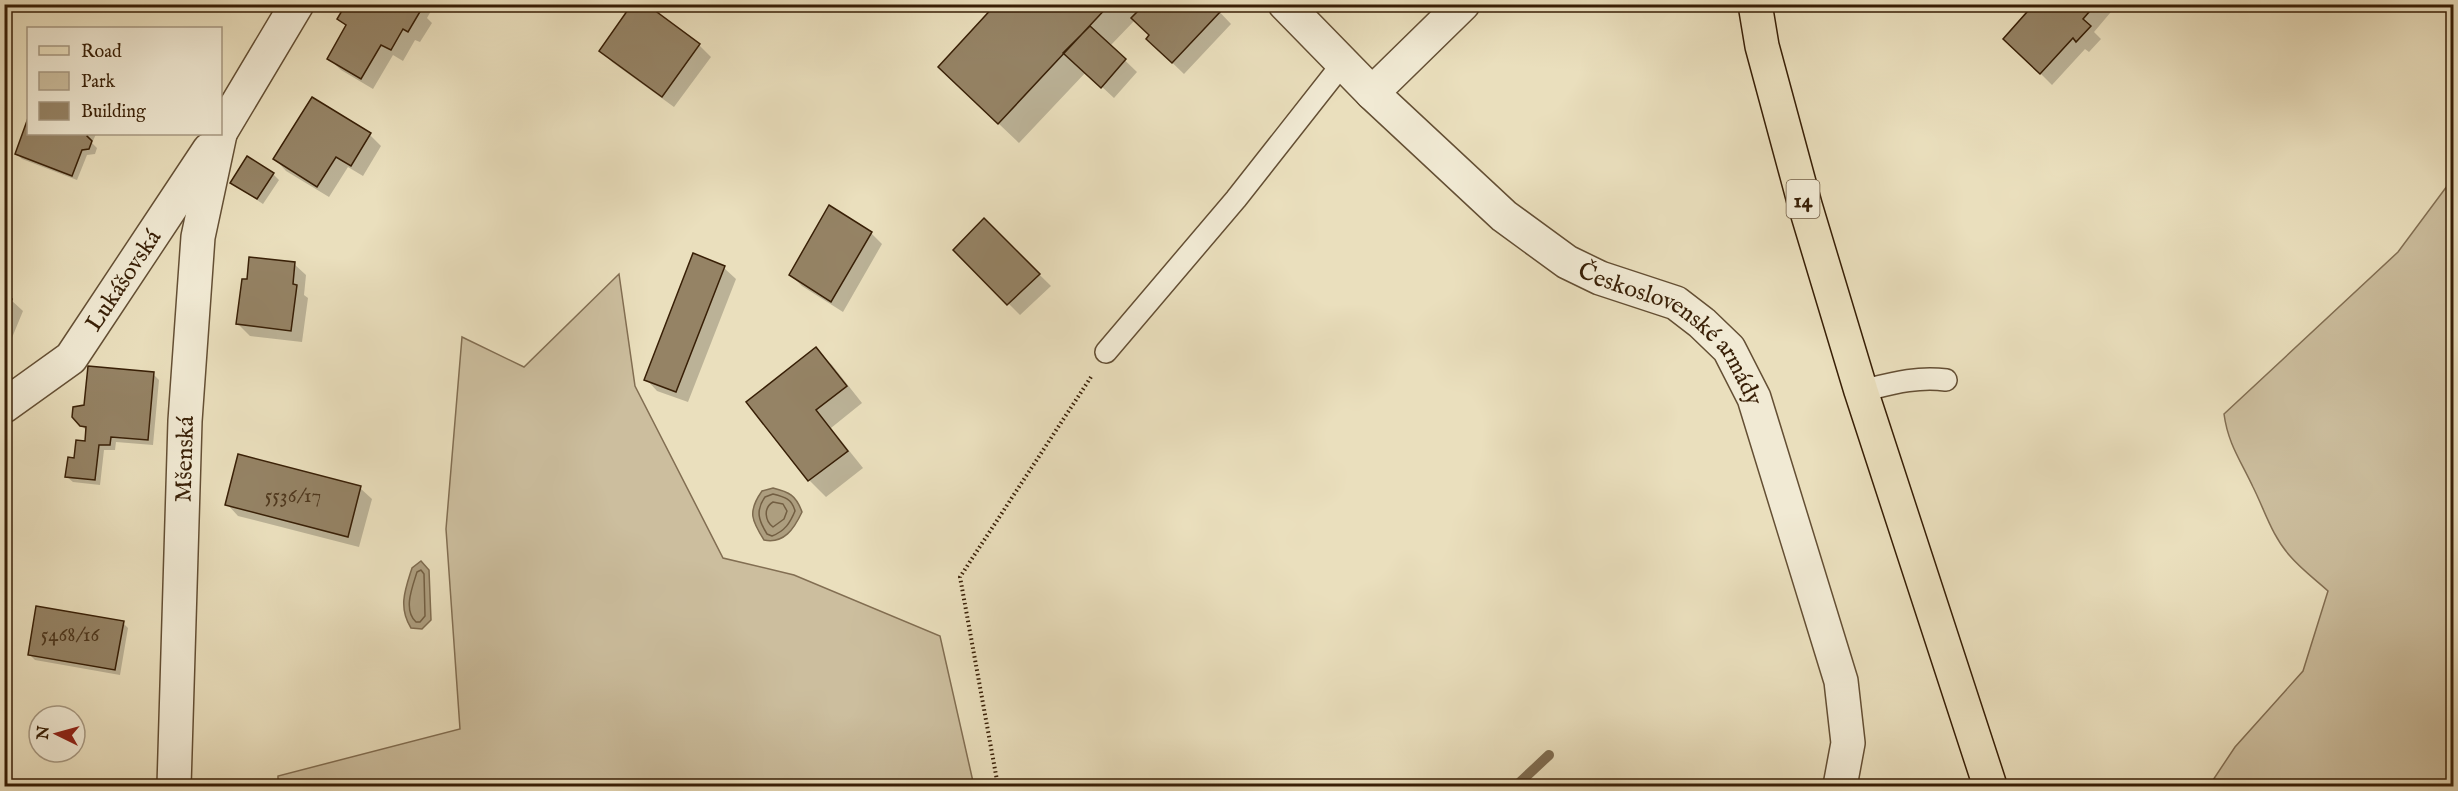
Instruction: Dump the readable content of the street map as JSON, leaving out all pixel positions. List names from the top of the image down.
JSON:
{
  "streets": {
    "main road": ["14"],
    "street": ["Lukášovská", "Československé armády", "Mšenská"]
  },
  "house_numbers": ["5536/17", "5468/16"],
  "legend": ["Road", "Park", "Building"],
  "north": "left"
}
